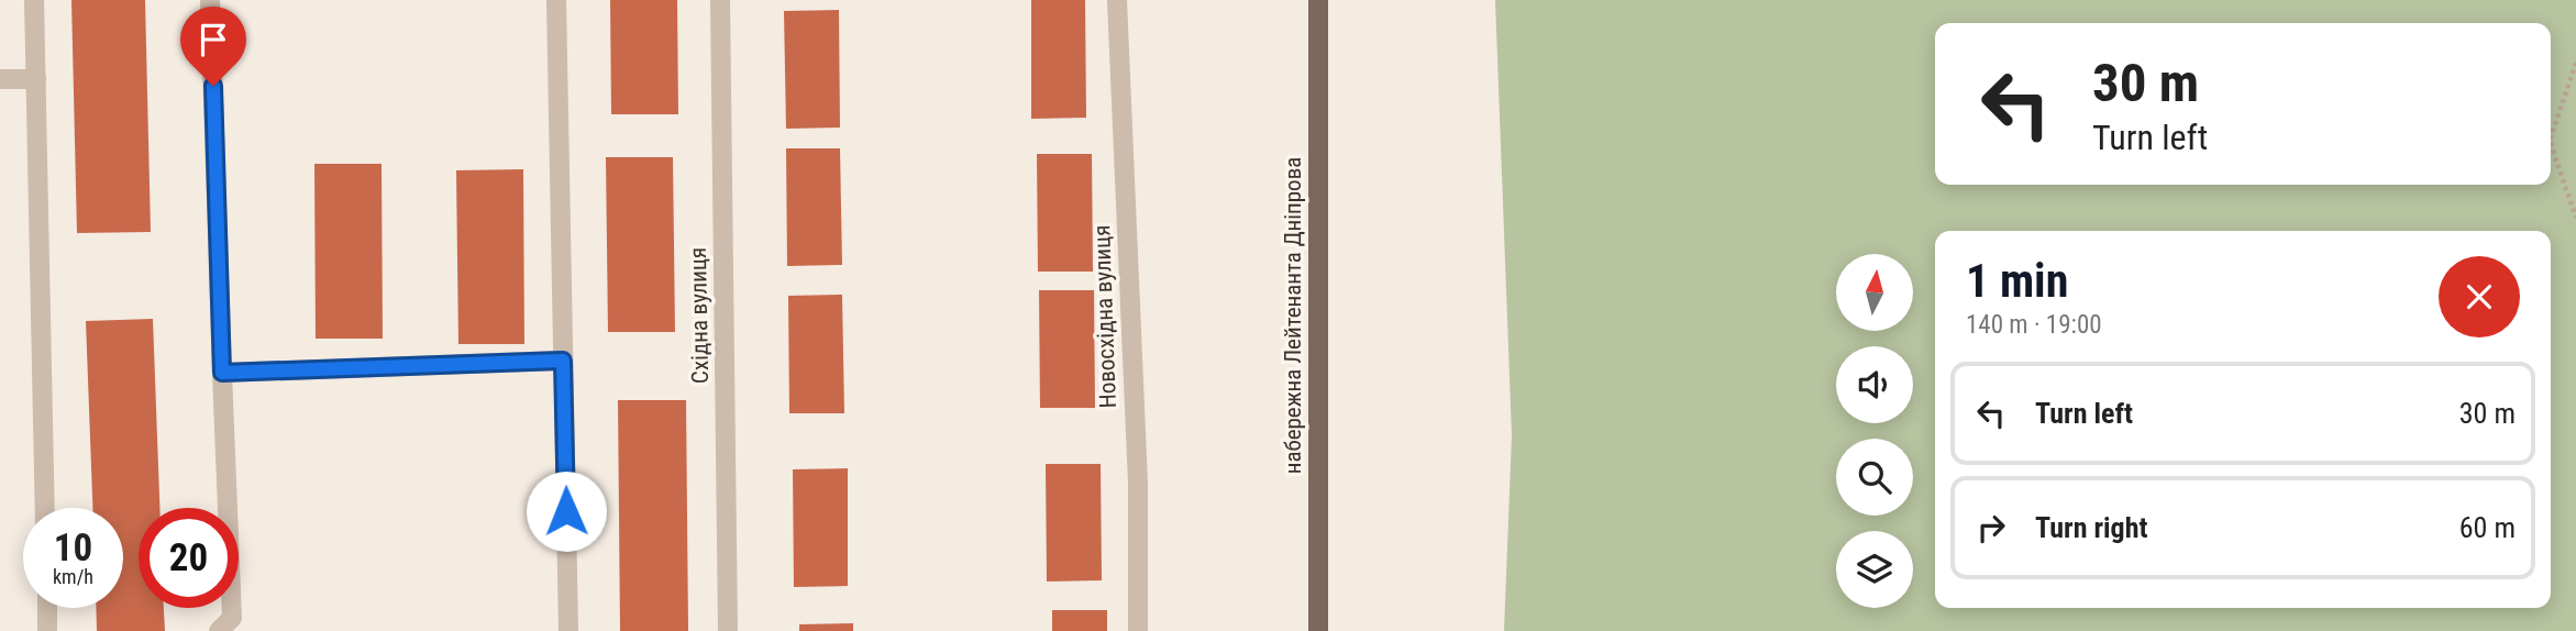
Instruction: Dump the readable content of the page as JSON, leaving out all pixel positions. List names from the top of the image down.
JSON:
{
  "streets": {
    "main road": ["набережна Лейтенанта Дніпрова"],
    "street": ["Східна вулиця", "Новосхідна вулиця"]
  },
  "north": "top",
  "page": {
    "turn": ["30 m", "Turn left"],
    "heading": ["1 min", "140 m · 19:00"],
    "list": [
      {
        "name": "Turn left",
        "value": "30 m"
      },
      {
        "name": "Turn right",
        "value": "60 m"
      }
    ],
    "speed": "10 km/h",
    "limit": "20"
  }
}
